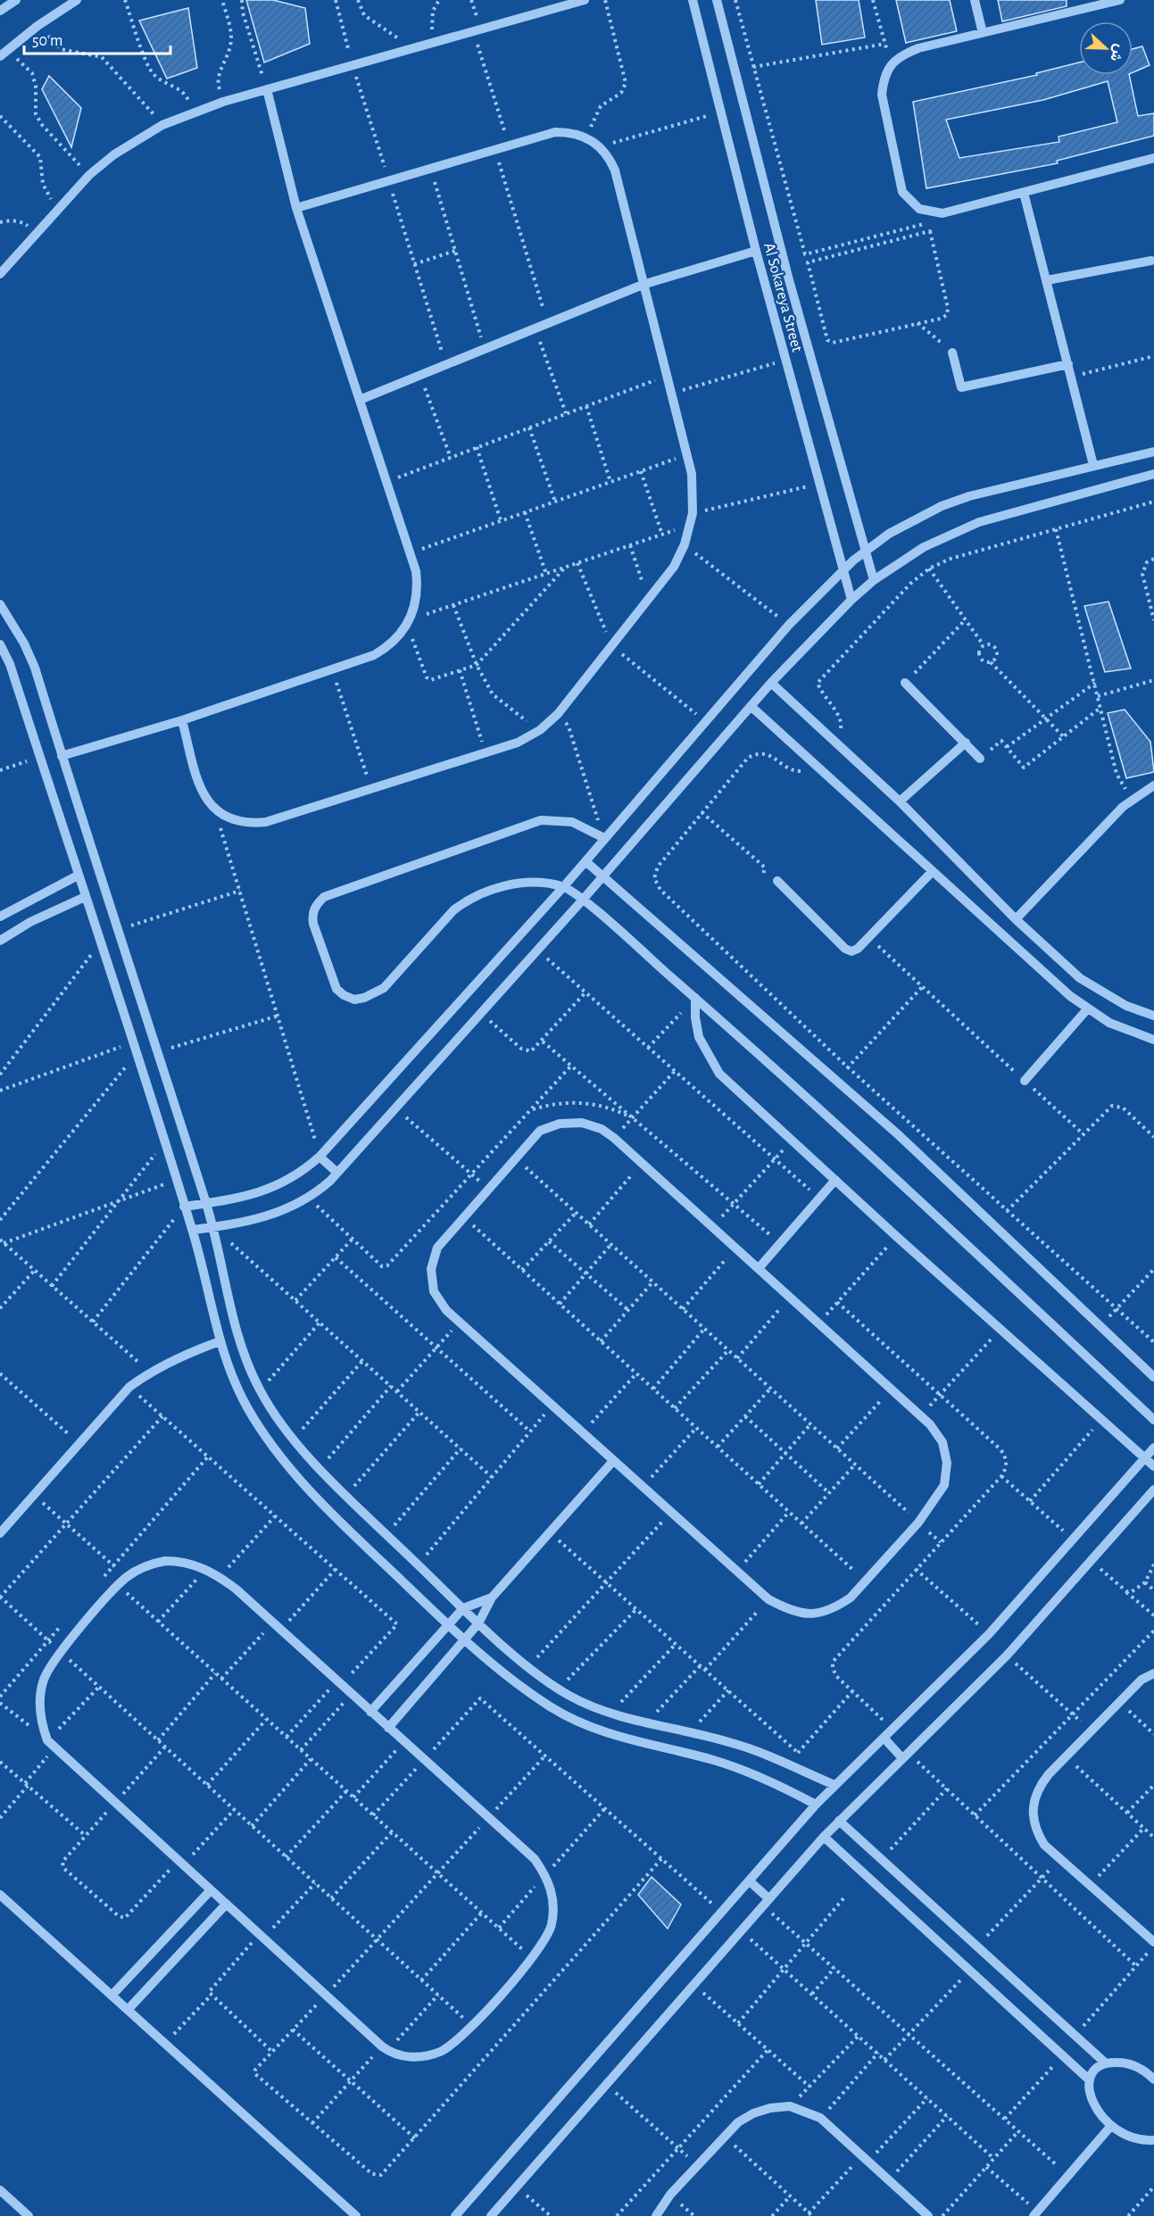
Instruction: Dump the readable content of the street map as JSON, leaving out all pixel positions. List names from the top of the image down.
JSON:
{
  "streets": {
    "street": ["Al Sokareya Street"]
  },
  "scale_bar": "50 m",
  "north": "right"
}
